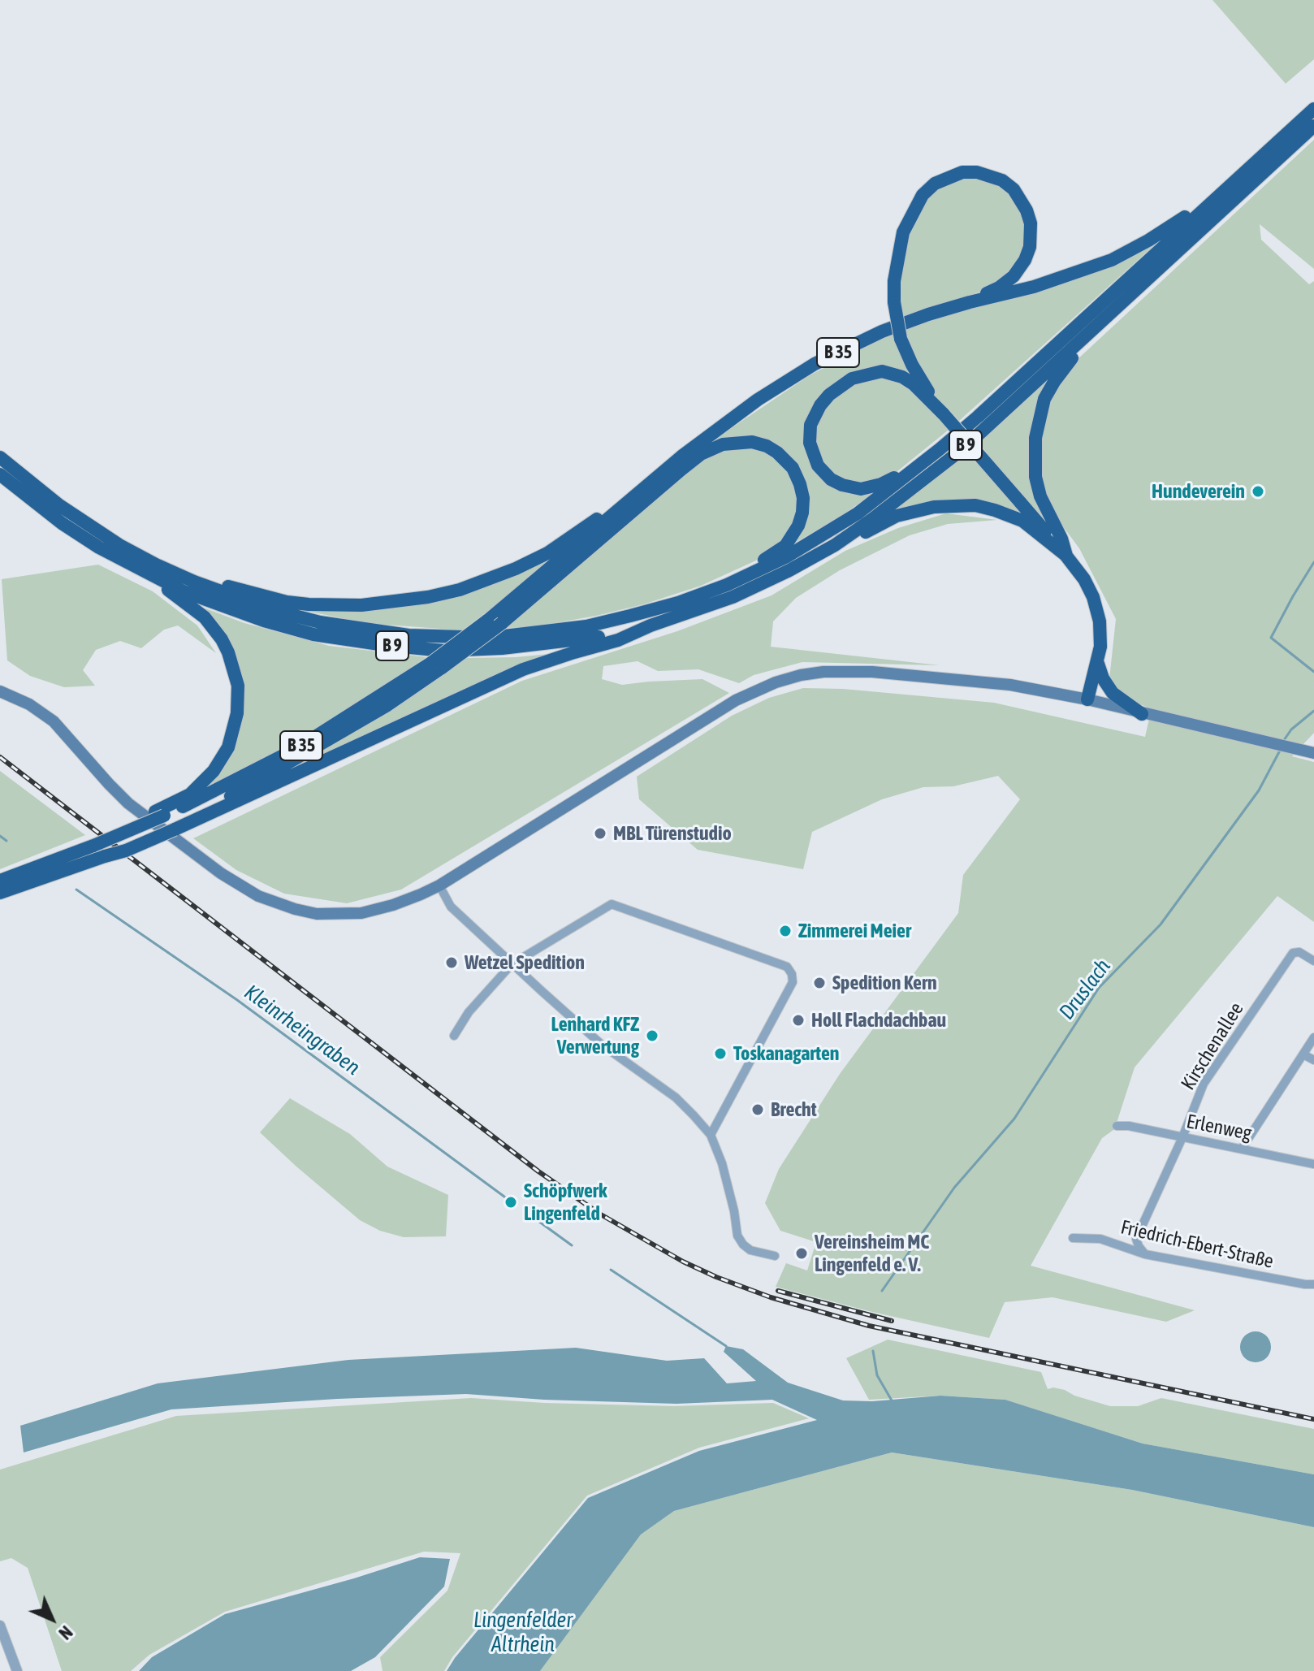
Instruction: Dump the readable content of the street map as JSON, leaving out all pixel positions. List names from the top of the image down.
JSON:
{
  "streets": {
    "highway": ["B 35", "B 9"],
    "street": ["Kirschenallee", "Erlenweg", "Friedrich-Ebert-Straße"]
  },
  "crossings": [
    ["Kirschenallee", "Erlenweg"],
    ["Kirschenallee", "Friedrich-Ebert-Straße"]
  ],
  "water": ["Druslach", "Kleinrheingraben", "Lingenfelder Altrhein"],
  "places": [
    "Hundeverein",
    "MBL Türenstudio",
    "Zimmerei Meier",
    "Wetzel Spedition",
    "Spedition Kern",
    "Holl Flachdachbau",
    "Lenhard KFZ Verwertung",
    "Toskanagarten",
    "Brecht",
    "Schöpfwerk Lingenfeld",
    "Vereinsheim MC Lingenfeld e. V."
  ],
  "north": "bottom right"
}
